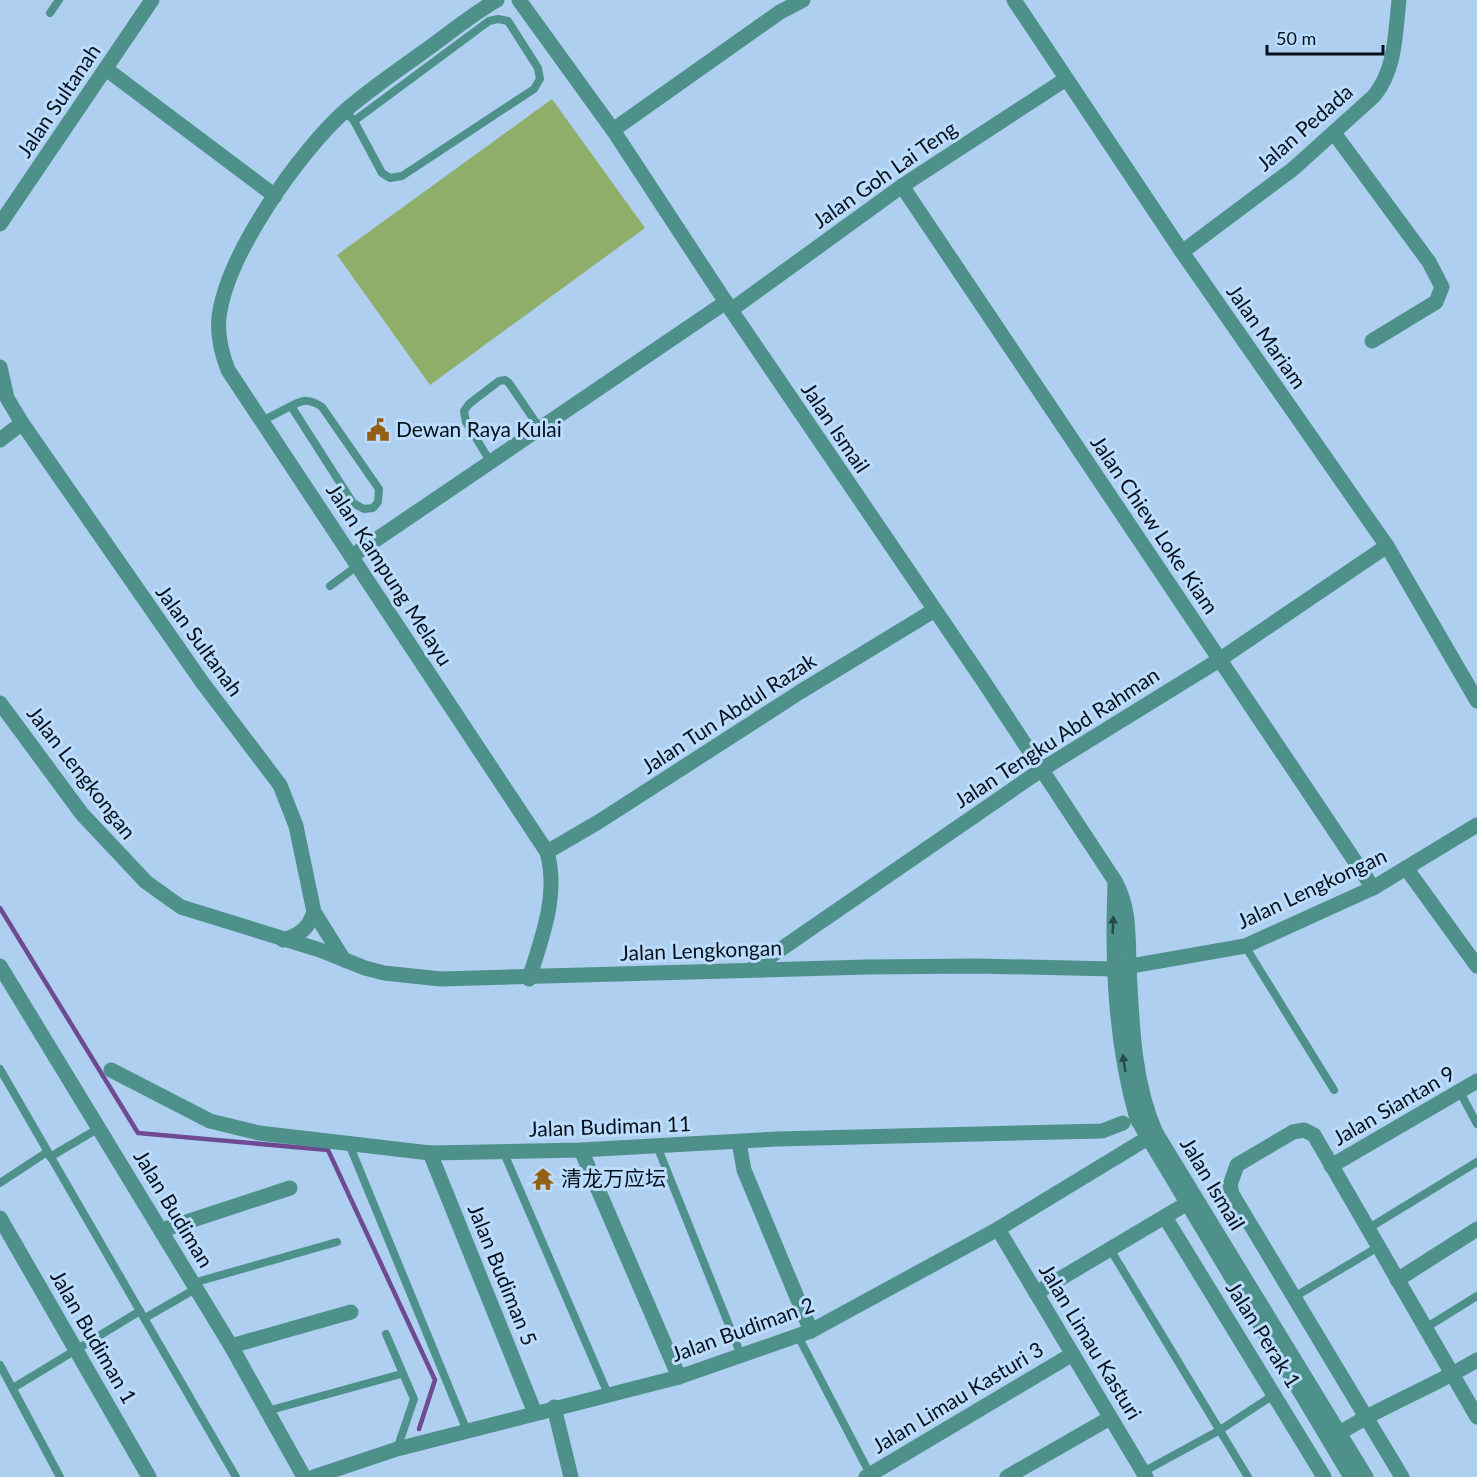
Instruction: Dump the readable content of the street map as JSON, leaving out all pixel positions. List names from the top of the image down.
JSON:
{
  "streets": {
    "street": [
      "Jalan Sultanah",
      "Jalan Pedada",
      "Jalan Goh Lai Teng",
      "Jalan Mariam",
      "Jalan Ismail",
      "Jalan Chiew Loke Kiam",
      "Jalan Kampung Melayu",
      "Jalan Tun Abdul Razak",
      "Jalan Tengku Abd Rahman",
      "Jalan Lengkongan",
      "Jalan Siantan 9",
      "Jalan Budiman 11",
      "Jalan Budiman",
      "Jalan Budiman 5",
      "Jalan Budiman 2",
      "Jalan Perak 1",
      "Jalan Budiman 1",
      "Jalan Limau Kasturi",
      "Jalan Limau Kasturi 3"
    ]
  },
  "crossings": [
    ["Jalan Pedada", "Jalan Mariam"],
    ["Jalan Goh Lai Teng", "Jalan Mariam"],
    ["Jalan Goh Lai Teng", "Jalan Ismail"],
    ["Jalan Goh Lai Teng", "Jalan Chiew Loke Kiam"],
    ["Jalan Goh Lai Teng", "Jalan Kampung Melayu"],
    ["Jalan Mariam", "Jalan Tengku Abd Rahman"],
    ["Jalan Ismail", "Jalan Tun Abdul Razak"],
    ["Jalan Ismail", "Jalan Tengku Abd Rahman"],
    ["Jalan Ismail", "Jalan Lengkongan"],
    ["Jalan Ismail", "Jalan Budiman 2"],
    ["Jalan Chiew Loke Kiam", "Jalan Tengku Abd Rahman"],
    ["Jalan Chiew Loke Kiam", "Jalan Lengkongan"],
    ["Jalan Kampung Melayu", "Jalan Tun Abdul Razak"],
    ["Jalan Kampung Melayu", "Jalan Lengkongan"],
    ["Jalan Tengku Abd Rahman", "Jalan Lengkongan"],
    ["Jalan Budiman 11", "Jalan Budiman 5"],
    ["Jalan Budiman 5", "Jalan Budiman 2"],
    ["Jalan Budiman 2", "Jalan Limau Kasturi"],
    ["Jalan Limau Kasturi", "Jalan Limau Kasturi 3"]
  ],
  "places": {
    "public building": ["Dewan Raya Kulai"],
    "temple": ["清龙万应坛"]
  },
  "scale_bar": "50 m"
}
